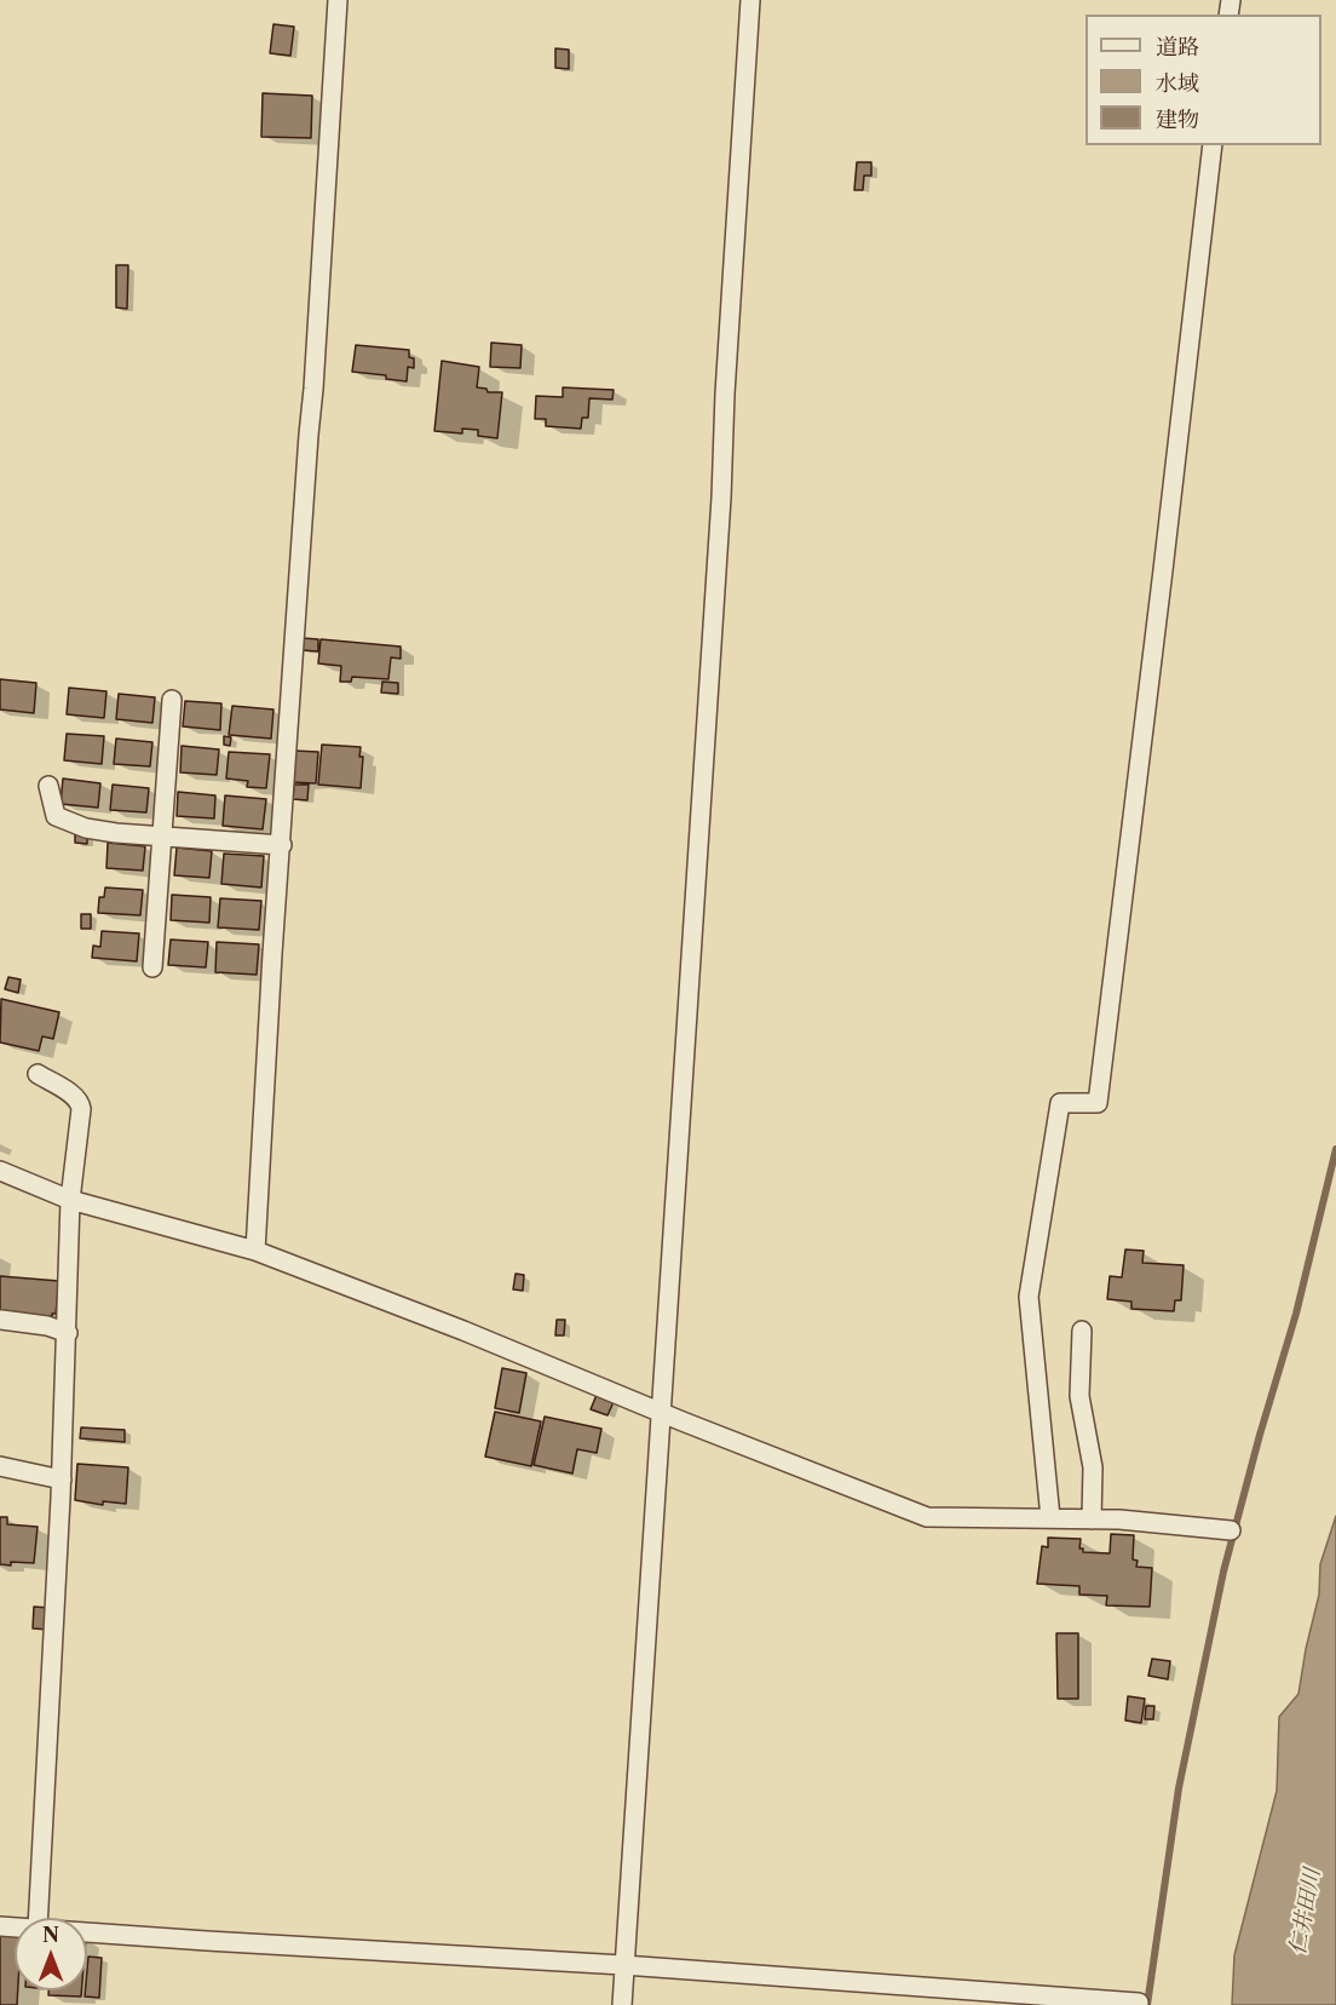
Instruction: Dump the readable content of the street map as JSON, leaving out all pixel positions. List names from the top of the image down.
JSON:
{
  "water": ["仁井田川"],
  "legend": ["道路", "水域", "建物"],
  "north": "top"
}
